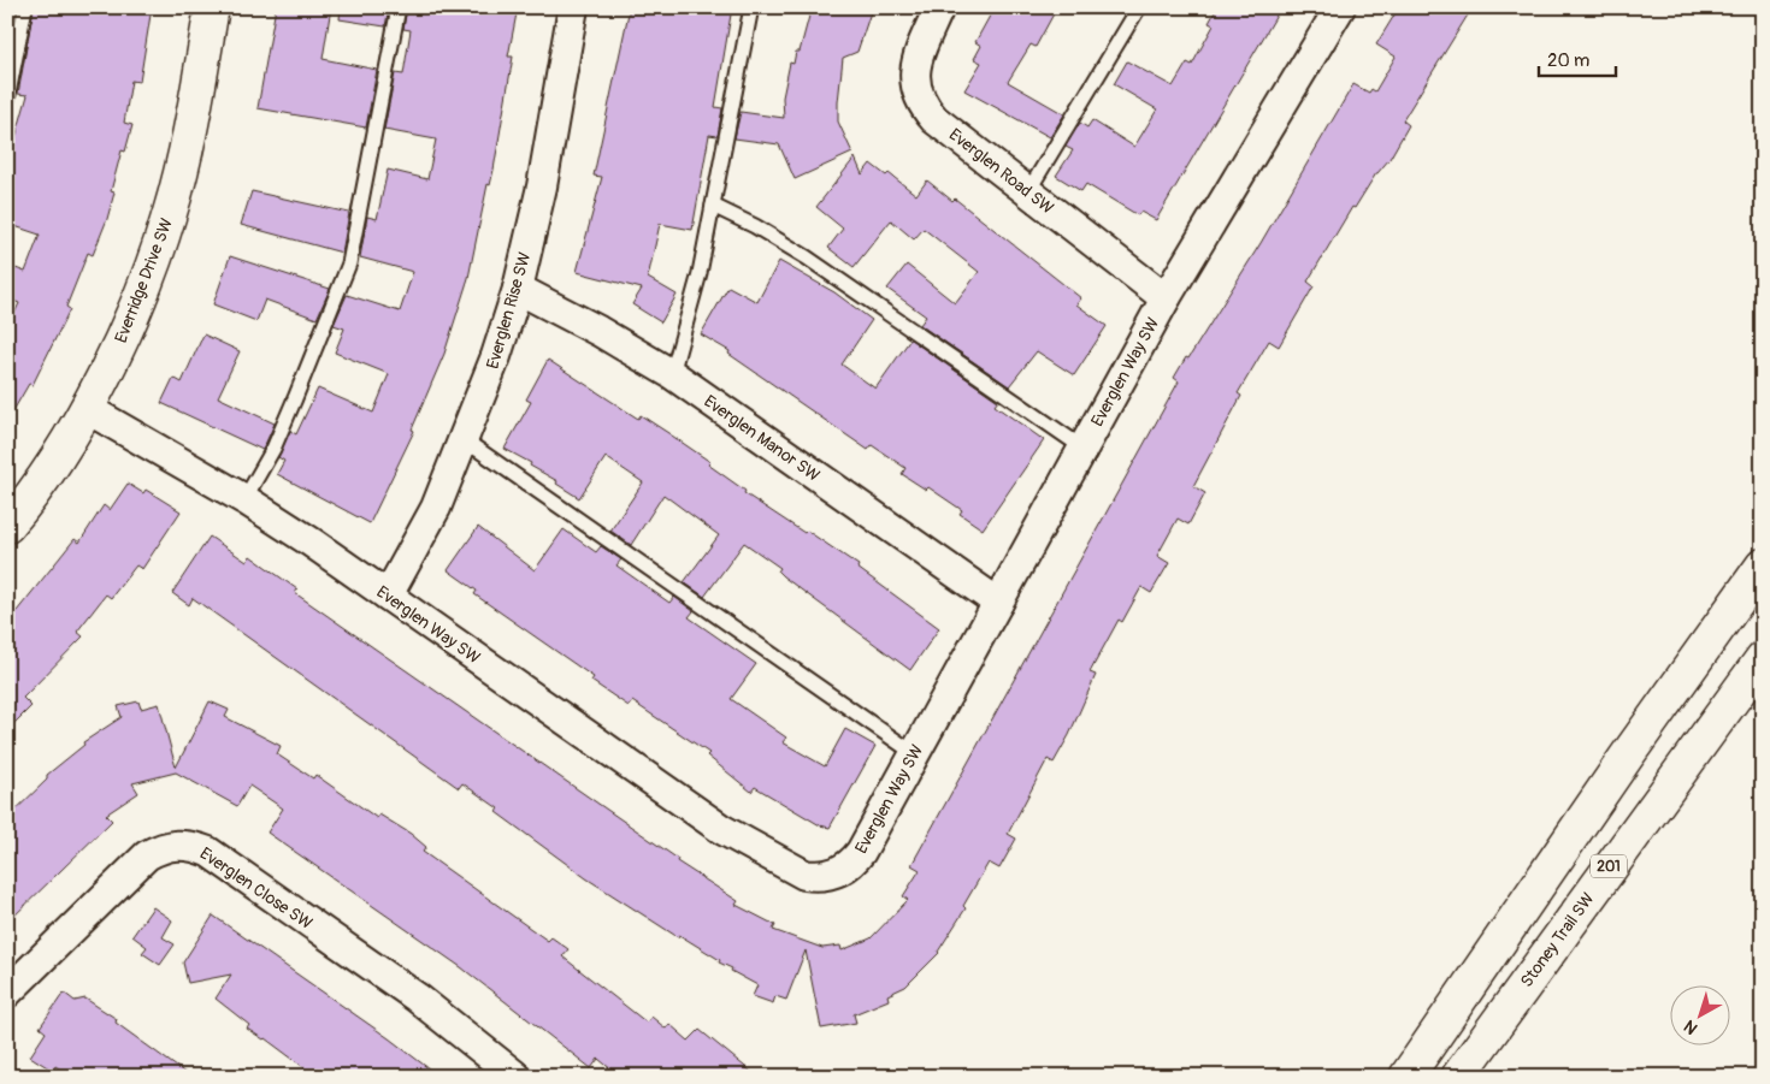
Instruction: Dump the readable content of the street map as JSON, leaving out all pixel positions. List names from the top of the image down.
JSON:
{
  "streets": {
    "main road": ["Everridge Drive SW", "201", "Stoney Trail SW"],
    "street": [
      "Everglen Road SW",
      "Everglen Rise SW",
      "Everglen Way SW",
      "Everglen Manor SW",
      "Everglen Close SW"
    ]
  },
  "crossings": [
    ["Everglen Road SW", "Everglen Way SW"],
    ["Everridge Drive SW", "Everglen Way SW"],
    ["Everglen Rise SW", "Everglen Way SW"],
    ["Everglen Rise SW", "Everglen Manor SW"],
    ["Everglen Way SW", "Everglen Manor SW"]
  ],
  "scale_bar": "20 m",
  "north": "bottom left"
}
